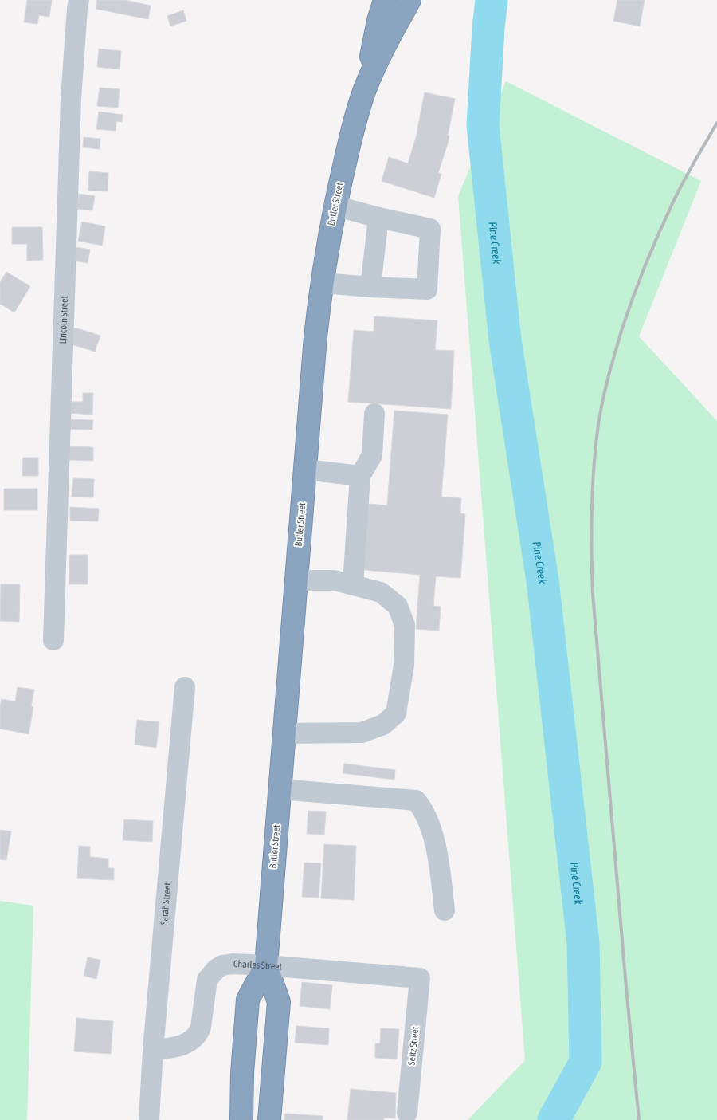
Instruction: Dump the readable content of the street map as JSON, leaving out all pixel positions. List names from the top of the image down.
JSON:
{
  "streets": {
    "highway": ["Butler Street"],
    "street": [
      "Lincoln Street",
      "Sarah Street",
      "Charles Street",
      "Seitz Street"
    ]
  },
  "crossings": [
    ["Butler Street", "Charles Street"],
    ["Sarah Street", "Charles Street"],
    ["Charles Street", "Seitz Street"]
  ],
  "water": ["Pine Creek"]
}
